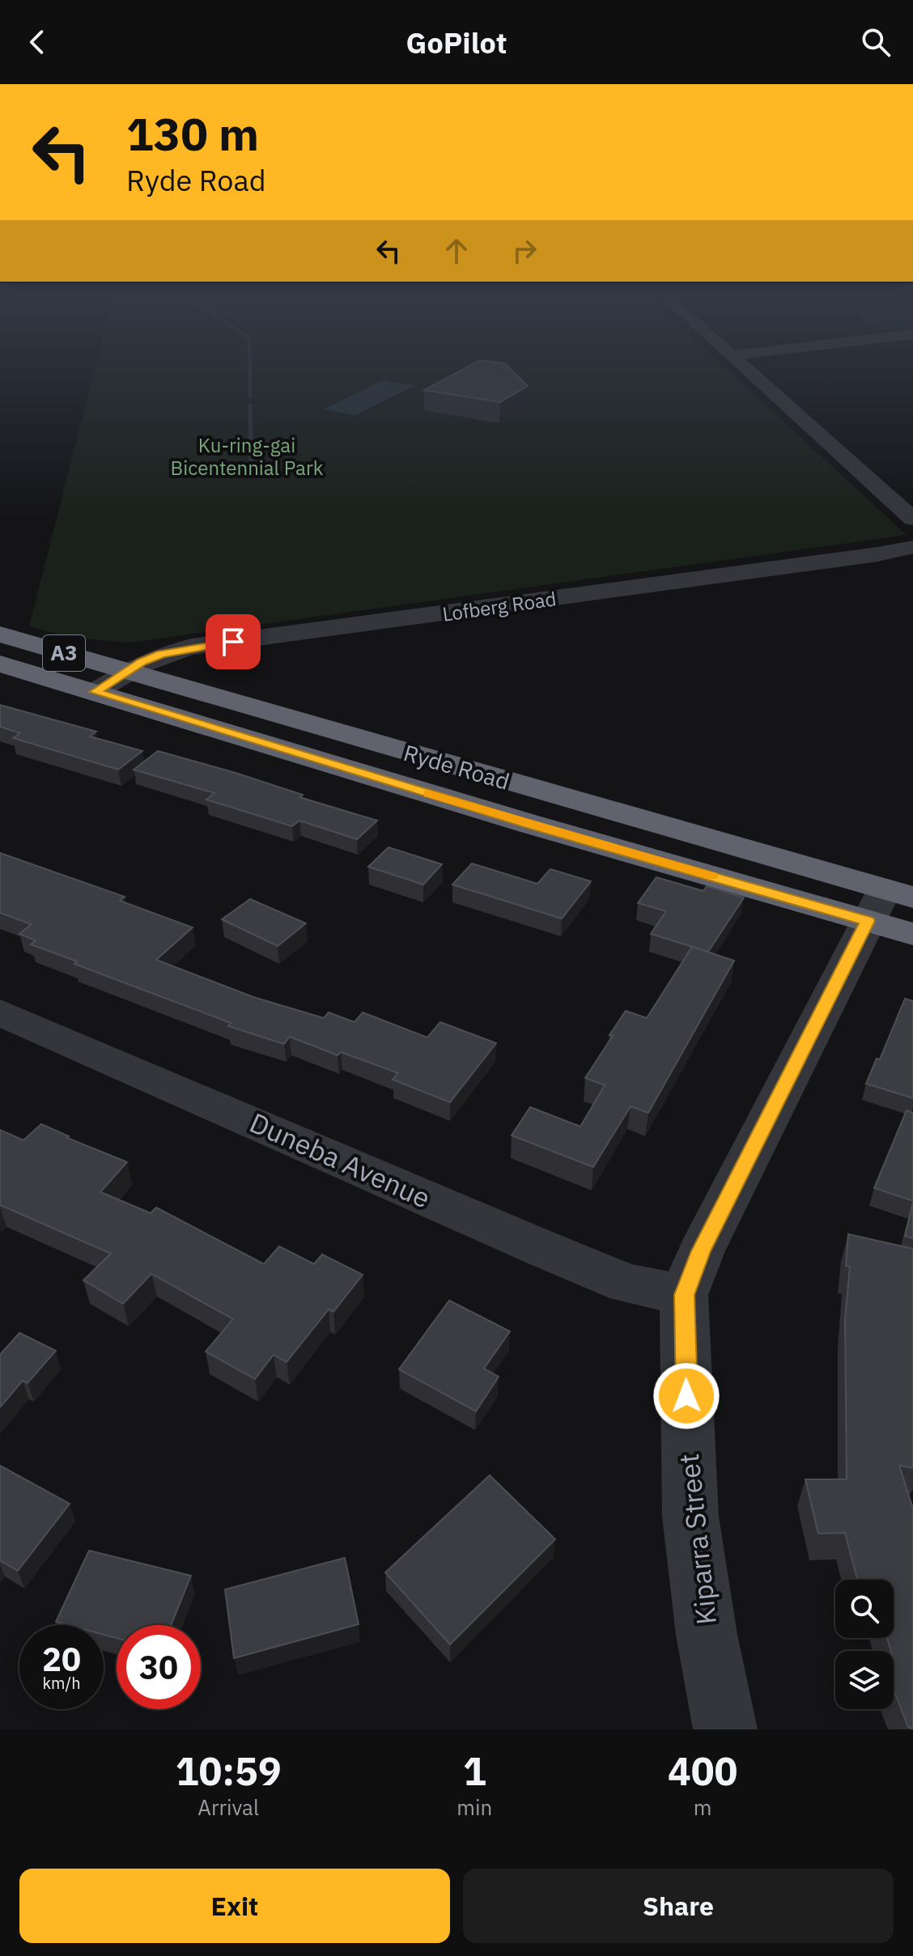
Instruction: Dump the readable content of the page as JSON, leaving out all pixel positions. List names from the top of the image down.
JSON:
{
  "streets": {
    "highway": ["A3", "Ryde Road"],
    "street": ["Lofberg Road", "Duneba Avenue", "Kiparra Street"]
  },
  "crossings": [
    ["Lofberg Road", "Ryde Road"],
    ["Ryde Road", "Kiparra Street"],
    ["Duneba Avenue", "Kiparra Street"]
  ],
  "parks": ["Ku-ring-gai Bicentennial Park"],
  "page": {
    "header": "GoPilot",
    "turn": ["130 m", "Ryde Road"],
    "speed": "20 km/h",
    "limit": "30",
    "eta": [
      "10:59",
      "Arrival",
      "1",
      "min",
      "400",
      "m"
    ],
    "buttons": ["Exit", "Share"]
  }
}
